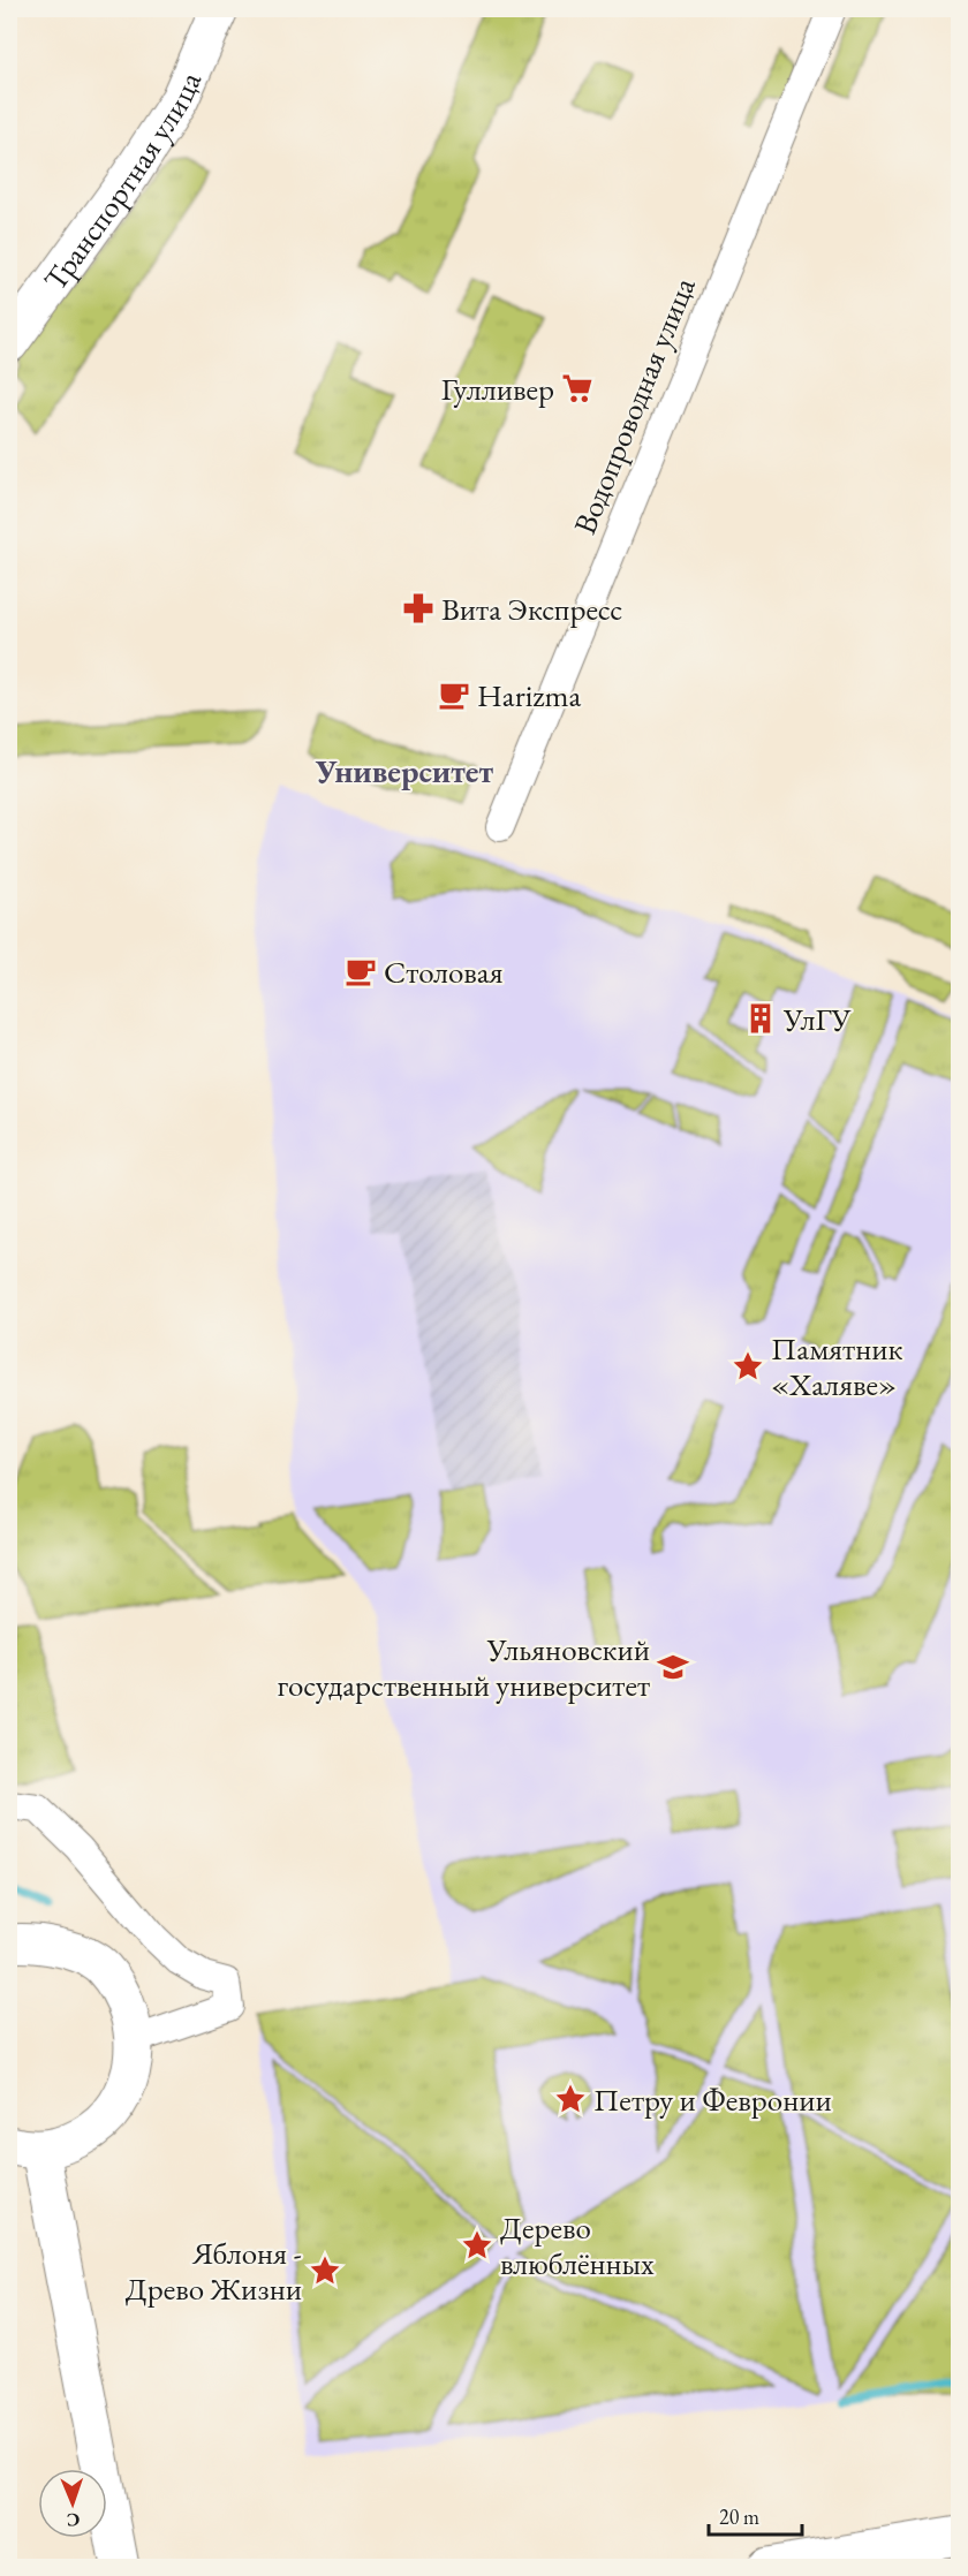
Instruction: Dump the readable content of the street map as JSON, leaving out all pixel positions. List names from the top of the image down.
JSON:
{
  "streets": {
    "street": ["Транспортная улица", "Водопроводная улица"]
  },
  "districts": ["Университет"],
  "places": {
    "supermarket": ["Гулливер"],
    "pharmacy": ["Вита Экспресс"],
    "cafe": ["Harizma", "Столовая"],
    "building": ["УлГУ"],
    "place": [
      "Памятник «Халяве»",
      "Петру и Февронии",
      "Дерево влюблённых",
      "Яблоня - Древо Жизни"
    ],
    "school or university": ["Ульяновский государственный университет"]
  },
  "scale_bar": "20 m",
  "north": "bottom"
}
